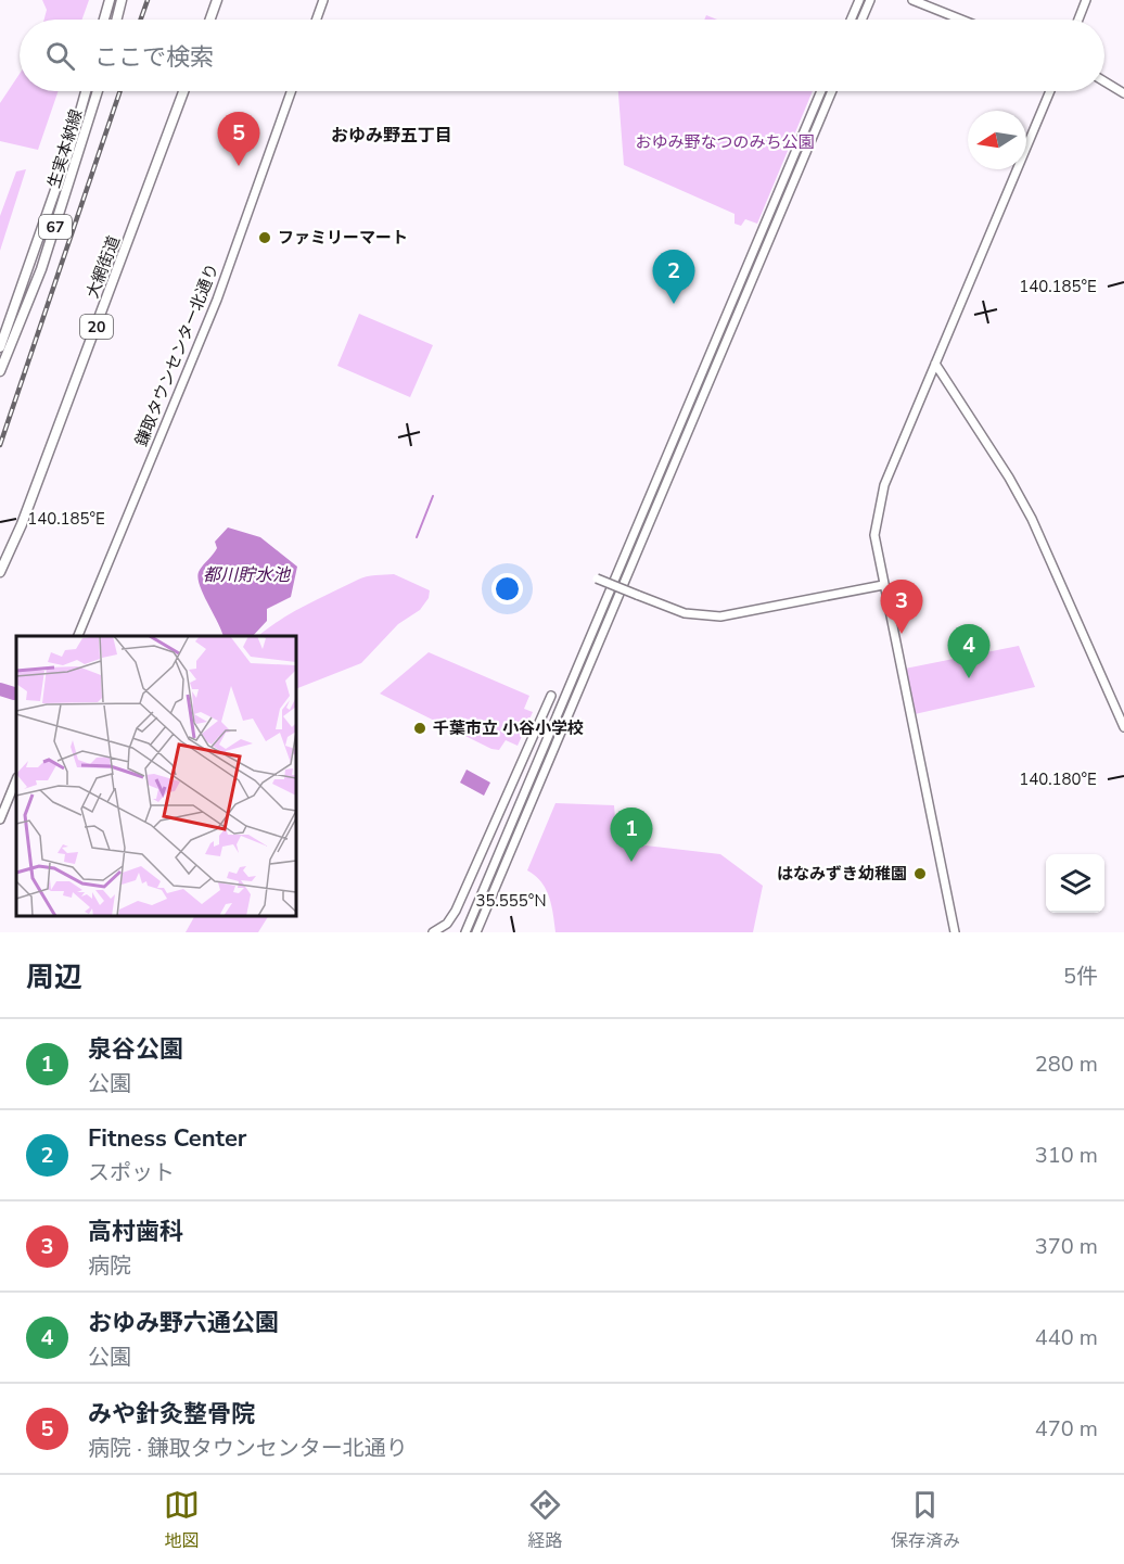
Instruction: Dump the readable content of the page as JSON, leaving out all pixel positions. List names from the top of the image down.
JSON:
{
  "streets": {
    "main road": [
      "生実本納線",
      "67",
      "大網街道",
      "20"
    ],
    "street": ["鎌取タウンセンター北通り"]
  },
  "districts": ["おゆみ野五丁目"],
  "water": ["都川貯水池"],
  "parks": ["おゆみ野なつのみち公園"],
  "places": ["ファミリーマート", "千葉市立 小谷小学校", "はなみずき幼稚園"],
  "north": "left",
  "page": {
    "search": "ここで検索",
    "pins": [
      "5",
      "2",
      "3",
      "4",
      "1"
    ],
    "heading": ["周辺", "5件"],
    "list": [
      {
        "mark": "1",
        "name": "泉谷公園",
        "note": "公園",
        "value": "280 m"
      },
      {
        "mark": "2",
        "name": "Fitness Center",
        "note": "スポット",
        "value": "310 m"
      },
      {
        "mark": "3",
        "name": "高村歯科",
        "note": "病院",
        "value": "370 m"
      },
      {
        "mark": "4",
        "name": "おゆみ野六通公園",
        "note": "公園",
        "value": "440 m"
      },
      {
        "mark": "5",
        "name": "みや針灸整骨院",
        "note": "病院 · 鎌取タウンセンター北通り",
        "value": "470 m"
      }
    ],
    "nav": ["地図", "経路", "保存済み"]
  },
  "coordinates": ["140.185°E", "140.180°E", "35.555°N"]
}
